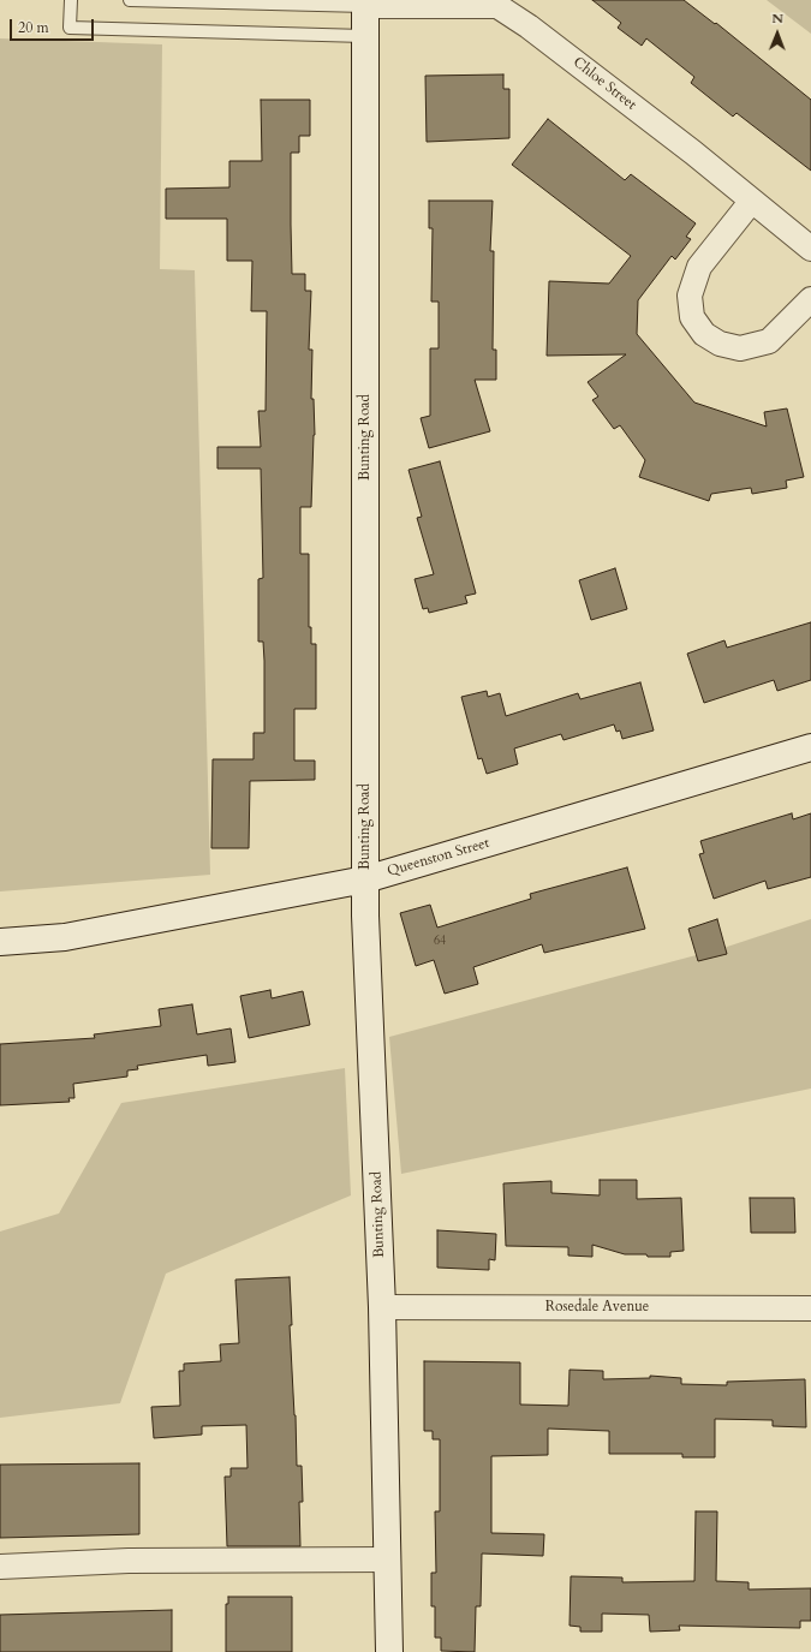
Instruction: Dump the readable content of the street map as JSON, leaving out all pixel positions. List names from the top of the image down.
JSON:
{
  "streets": {
    "main road": ["Bunting Road", "Queenston Street"],
    "street": ["Chloe Street", "Rosedale Avenue"]
  },
  "crossings": [
    ["Chloe Street", "Bunting Road"],
    ["Bunting Road", "Queenston Street"],
    ["Bunting Road", "Rosedale Avenue"]
  ],
  "house_numbers": ["64"],
  "scale_bar": "20 m",
  "north": "top"
}
